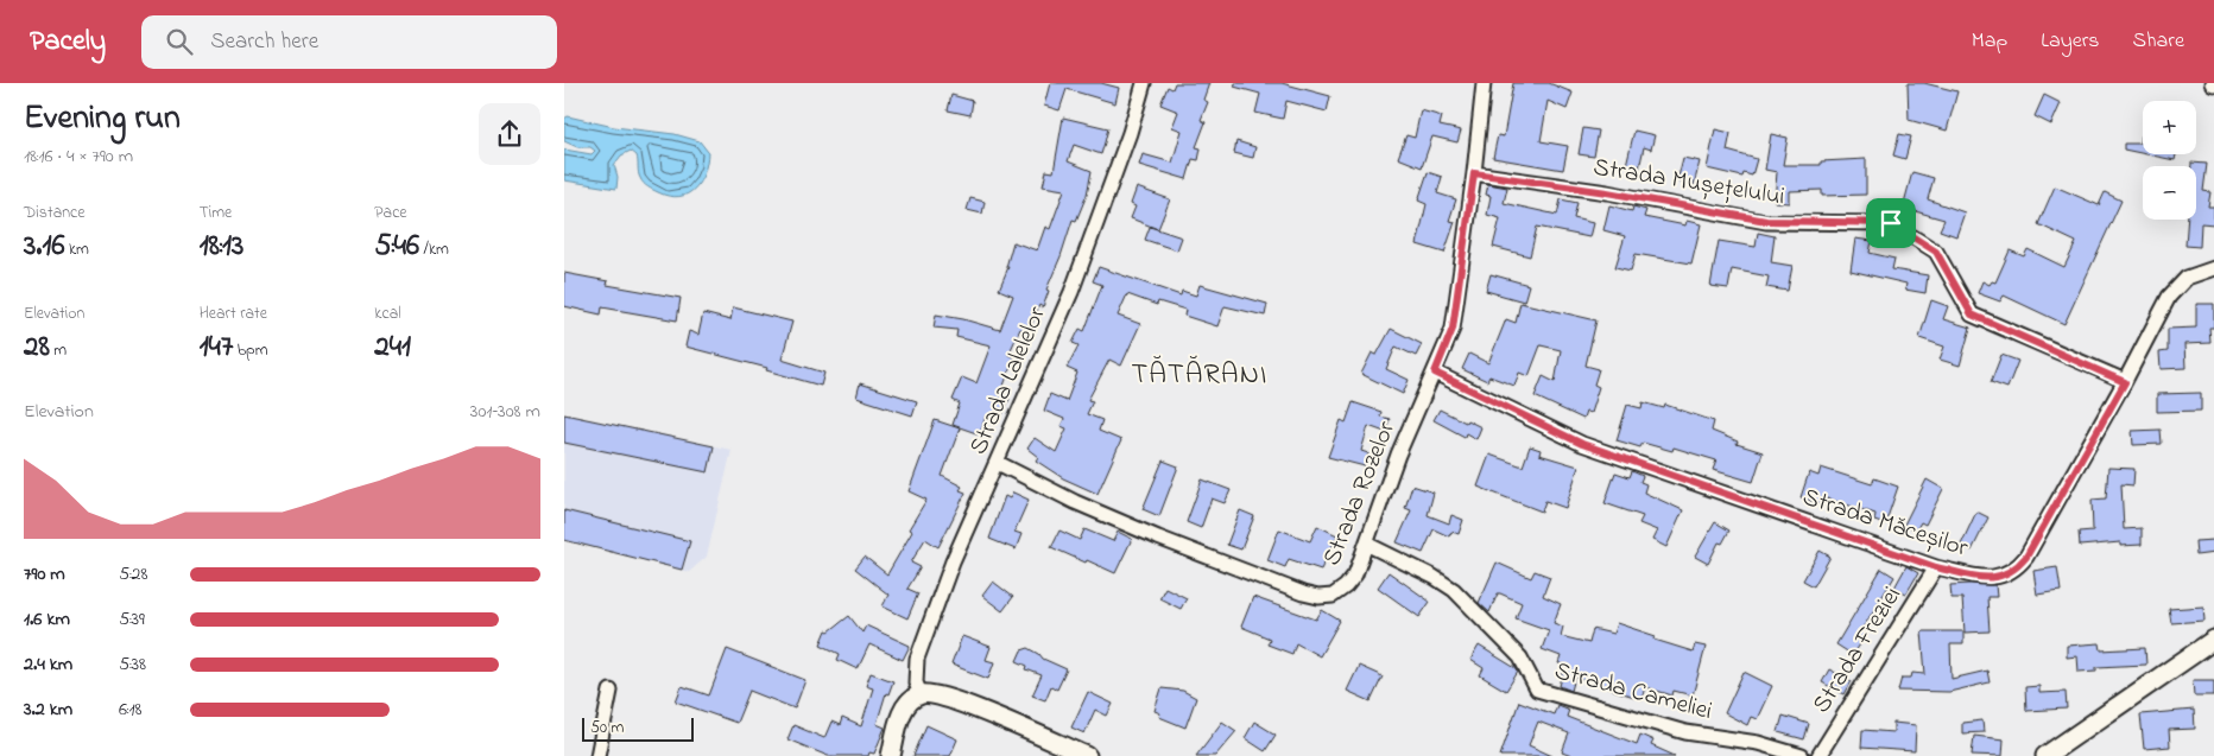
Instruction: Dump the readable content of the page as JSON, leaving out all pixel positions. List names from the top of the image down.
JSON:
{
  "streets": {
    "street": [
      "Strada Mușețelului",
      "Strada Lalelelor",
      "Strada Rozelor",
      "Strada Măceșilor",
      "Strada Freziei",
      "Strada Cameliei"
    ]
  },
  "crossings": [
    ["Strada Mușețelului", "Strada Rozelor"],
    ["Strada Mușețelului", "Strada Măceșilor"],
    ["Strada Lalelelor", "Strada Rozelor"],
    ["Strada Rozelor", "Strada Măceșilor"],
    ["Strada Rozelor", "Strada Cameliei"],
    ["Strada Măceșilor", "Strada Freziei"]
  ],
  "districts": ["TĂTĂRANI"],
  "scale_bar": "50 m",
  "page": {
    "header": "Pacely",
    "search": "Search here",
    "nav": ["Map", "Layers", "Share"],
    "heading": ["Evening run", "18:16 · 4 × 790 m"],
    "map_buttons": ["+", "−"],
    "stats": [
      ["Distance", "3.16 km"],
      ["Time", "18:13"],
      ["Pace", "5:46 /km"],
      ["Elevation", "28 m"],
      ["Heart rate", "147 bpm"],
      ["kcal", "241"]
    ],
    "chart": ["Elevation", "301–308 m"],
    "list": [
      {
        "name": "790 m",
        "note": "5:28"
      },
      {
        "name": "1.6 km",
        "note": "5:39"
      },
      {
        "name": "2.4 km",
        "note": "5:38"
      },
      {
        "name": "3.2 km",
        "note": "6:18"
      }
    ],
    "scale": "50 m"
  }
}
